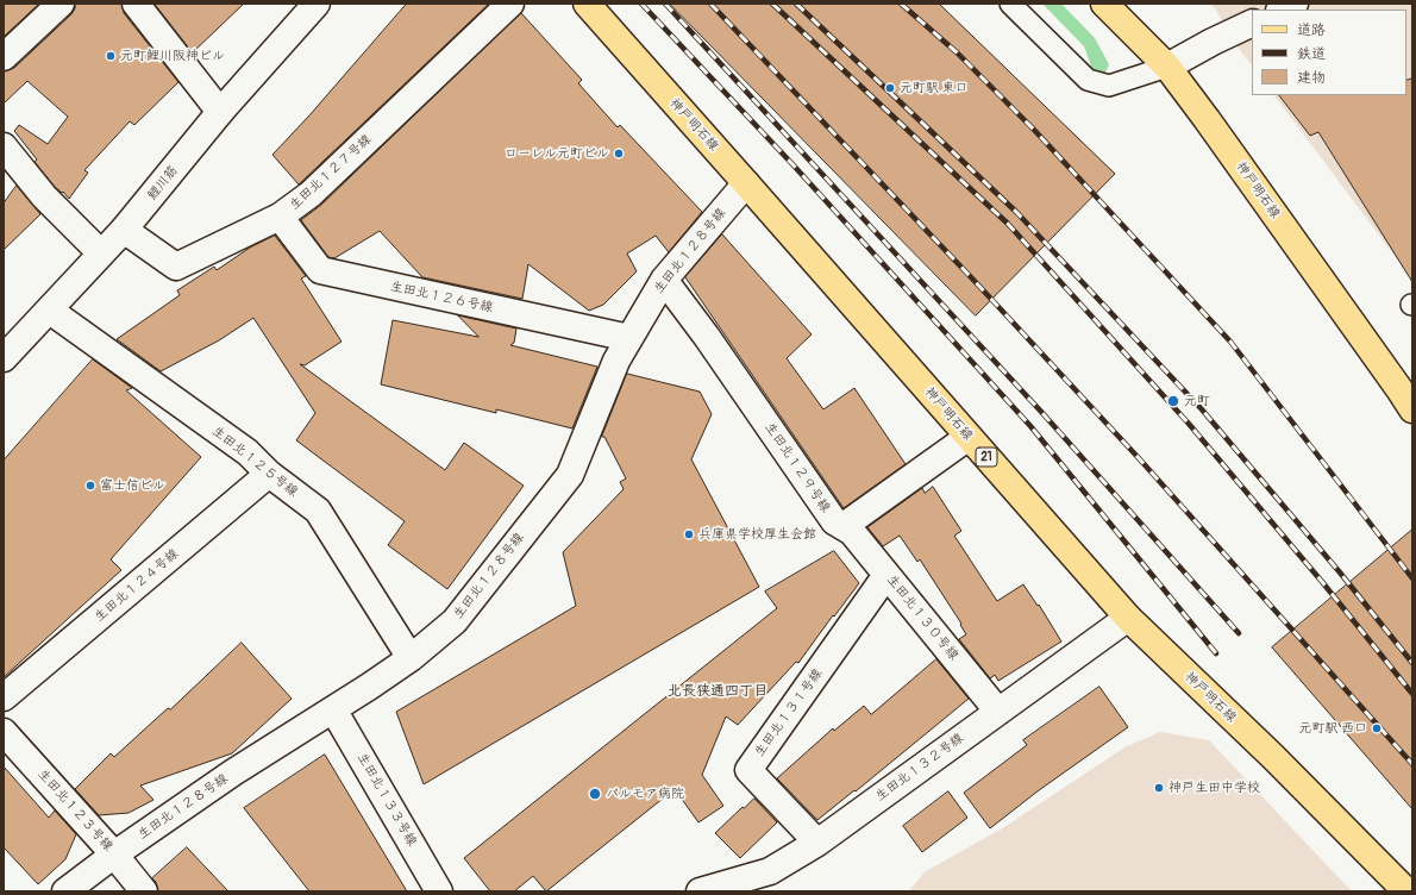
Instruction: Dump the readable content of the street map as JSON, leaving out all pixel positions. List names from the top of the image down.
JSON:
{
  "streets": {
    "main road": ["神戸明石線", "21"],
    "street": [
      "生田北１２７号線",
      "鯉川筋",
      "生田北１２８号線",
      "生田北１２６号線",
      "生田北１２５号線",
      "生田北１２９号線",
      "生田北１２４号線",
      "生田北１３０号線",
      "生田北１３１号線",
      "生田北１３２号線",
      "生田北１３３号線",
      "生田北１２３号線"
    ]
  },
  "crossings": [
    ["神戸明石線", "生田北１２８号線"],
    ["神戸明石線", "生田北１３２号線"],
    ["生田北１２７号線", "鯉川筋"],
    ["生田北１２７号線", "生田北１２６号線"],
    ["鯉川筋", "生田北１２５号線"],
    ["生田北１２８号線", "生田北１２６号線"],
    ["生田北１２８号線", "生田北１２５号線"],
    ["生田北１２８号線", "生田北１２９号線"],
    ["生田北１２８号線", "生田北１３３号線"],
    ["生田北１２８号線", "生田北１２３号線"],
    ["生田北１２５号線", "生田北１２４号線"],
    ["生田北１２９号線", "生田北１３０号線"],
    ["生田北１３０号線", "生田北１３１号線"],
    ["生田北１３０号線", "生田北１３２号線"],
    ["生田北１３１号線", "生田北１３２号線"]
  ],
  "districts": ["北長狭通四丁目"],
  "places": [
    "元町鯉川阪神ビル",
    "元町駅 東口",
    "ローレル元町ビル",
    "元町",
    "富士信ビル",
    "兵庫県学校厚生会館",
    "元町駅 西口",
    "神戸生田中学校",
    "パルモア病院"
  ],
  "legend": ["道路", "鉄道", "建物"]
}
